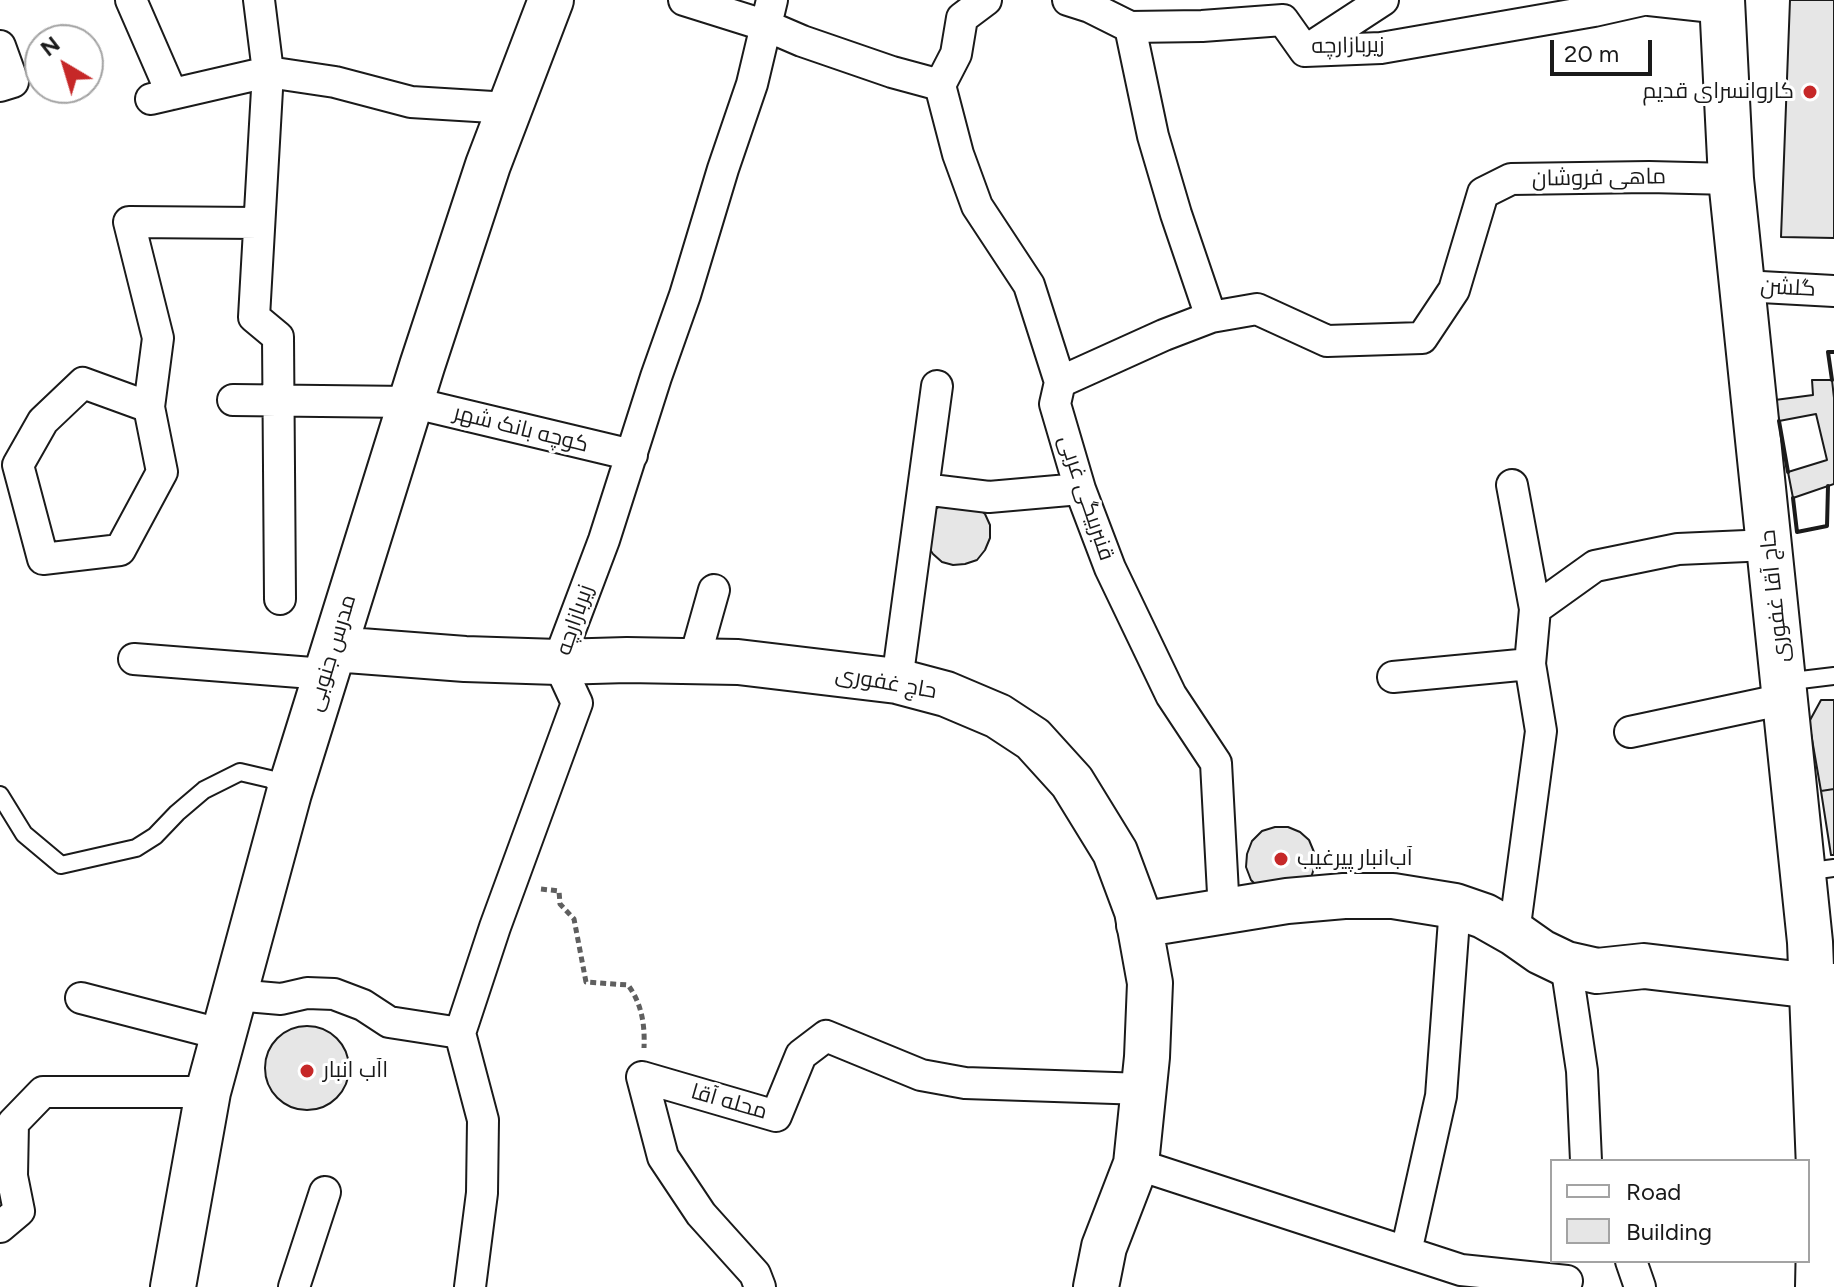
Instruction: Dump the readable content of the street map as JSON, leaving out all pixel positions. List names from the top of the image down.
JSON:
{
  "streets": {
    "main road": ["حاج آقا غفوری", "مدرس جنوبی", "حاج غفوری"],
    "street": [
      "زیربازارچه",
      "ماهی فروشان",
      "گلشن",
      "کوچه بانک شهر",
      "قنبربیگی غربی",
      "محله آقا"
    ]
  },
  "crossings": [
    ["زیربازارچه", "کوچه بانک شهر"],
    ["زیربازارچه", "حاج آقا غفوری"],
    ["زیربازارچه", "حاج غفوری"],
    ["ماهی فروشان", "قنبربیگی غربی"],
    ["ماهی فروشان", "حاج آقا غفوری"],
    ["گلشن", "حاج آقا غفوری"],
    ["کوچه بانک شهر", "مدرس جنوبی"],
    ["مدرس جنوبی", "حاج غفوری"],
    ["حاج غفوری", "محله آقا"]
  ],
  "places": ["کاروانسرای قدیم", "آب‌انبار پیرغیب", "اآب انبار"],
  "legend": ["Road", "Building"],
  "scale_bar": "20 m",
  "north": "top left"
}
